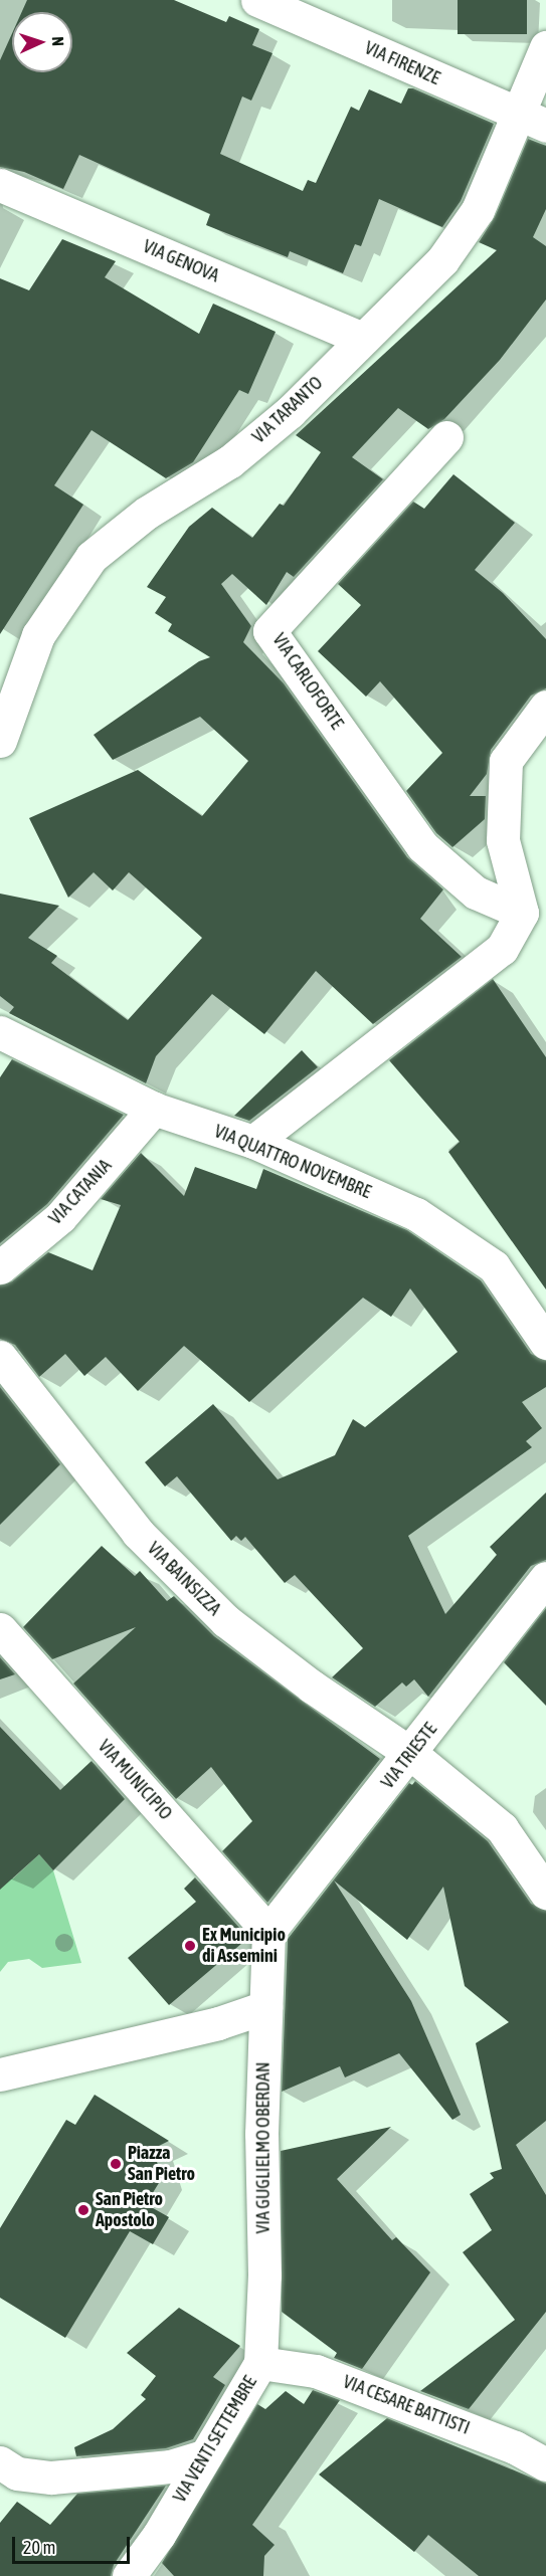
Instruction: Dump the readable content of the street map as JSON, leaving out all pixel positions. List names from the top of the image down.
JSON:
{
  "streets": {
    "street": [
      "VIA FIRENZE",
      "VIA GENOVA",
      "VIA TARANTO",
      "VIA CARLOFORTE",
      "VIA QUATTRO NOVEMBRE",
      "VIA CATANIA",
      "VIA BAINSIZZA",
      "VIA TRIESTE",
      "VIA MUNICIPIO",
      "VIA GUGLIELMO OBERDAN",
      "VIA CESARE BATTISTI",
      "VIA VENTI SETTEMBRE"
    ]
  },
  "crossings": [
    ["VIA FIRENZE", "VIA TARANTO"],
    ["VIA GENOVA", "VIA TARANTO"],
    ["VIA QUATTRO NOVEMBRE", "VIA CATANIA"],
    ["VIA BAINSIZZA", "VIA TRIESTE"],
    ["VIA TRIESTE", "VIA MUNICIPIO"],
    ["VIA TRIESTE", "VIA GUGLIELMO OBERDAN"],
    ["VIA MUNICIPIO", "VIA GUGLIELMO OBERDAN"],
    ["VIA GUGLIELMO OBERDAN", "VIA CESARE BATTISTI"],
    ["VIA GUGLIELMO OBERDAN", "VIA VENTI SETTEMBRE"],
    ["VIA CESARE BATTISTI", "VIA VENTI SETTEMBRE"]
  ],
  "places": ["Ex Municipio di Assemini", "Piazza San Pietro", "San Pietro Apostolo"],
  "scale_bar": "20 m",
  "north": "right"
}
